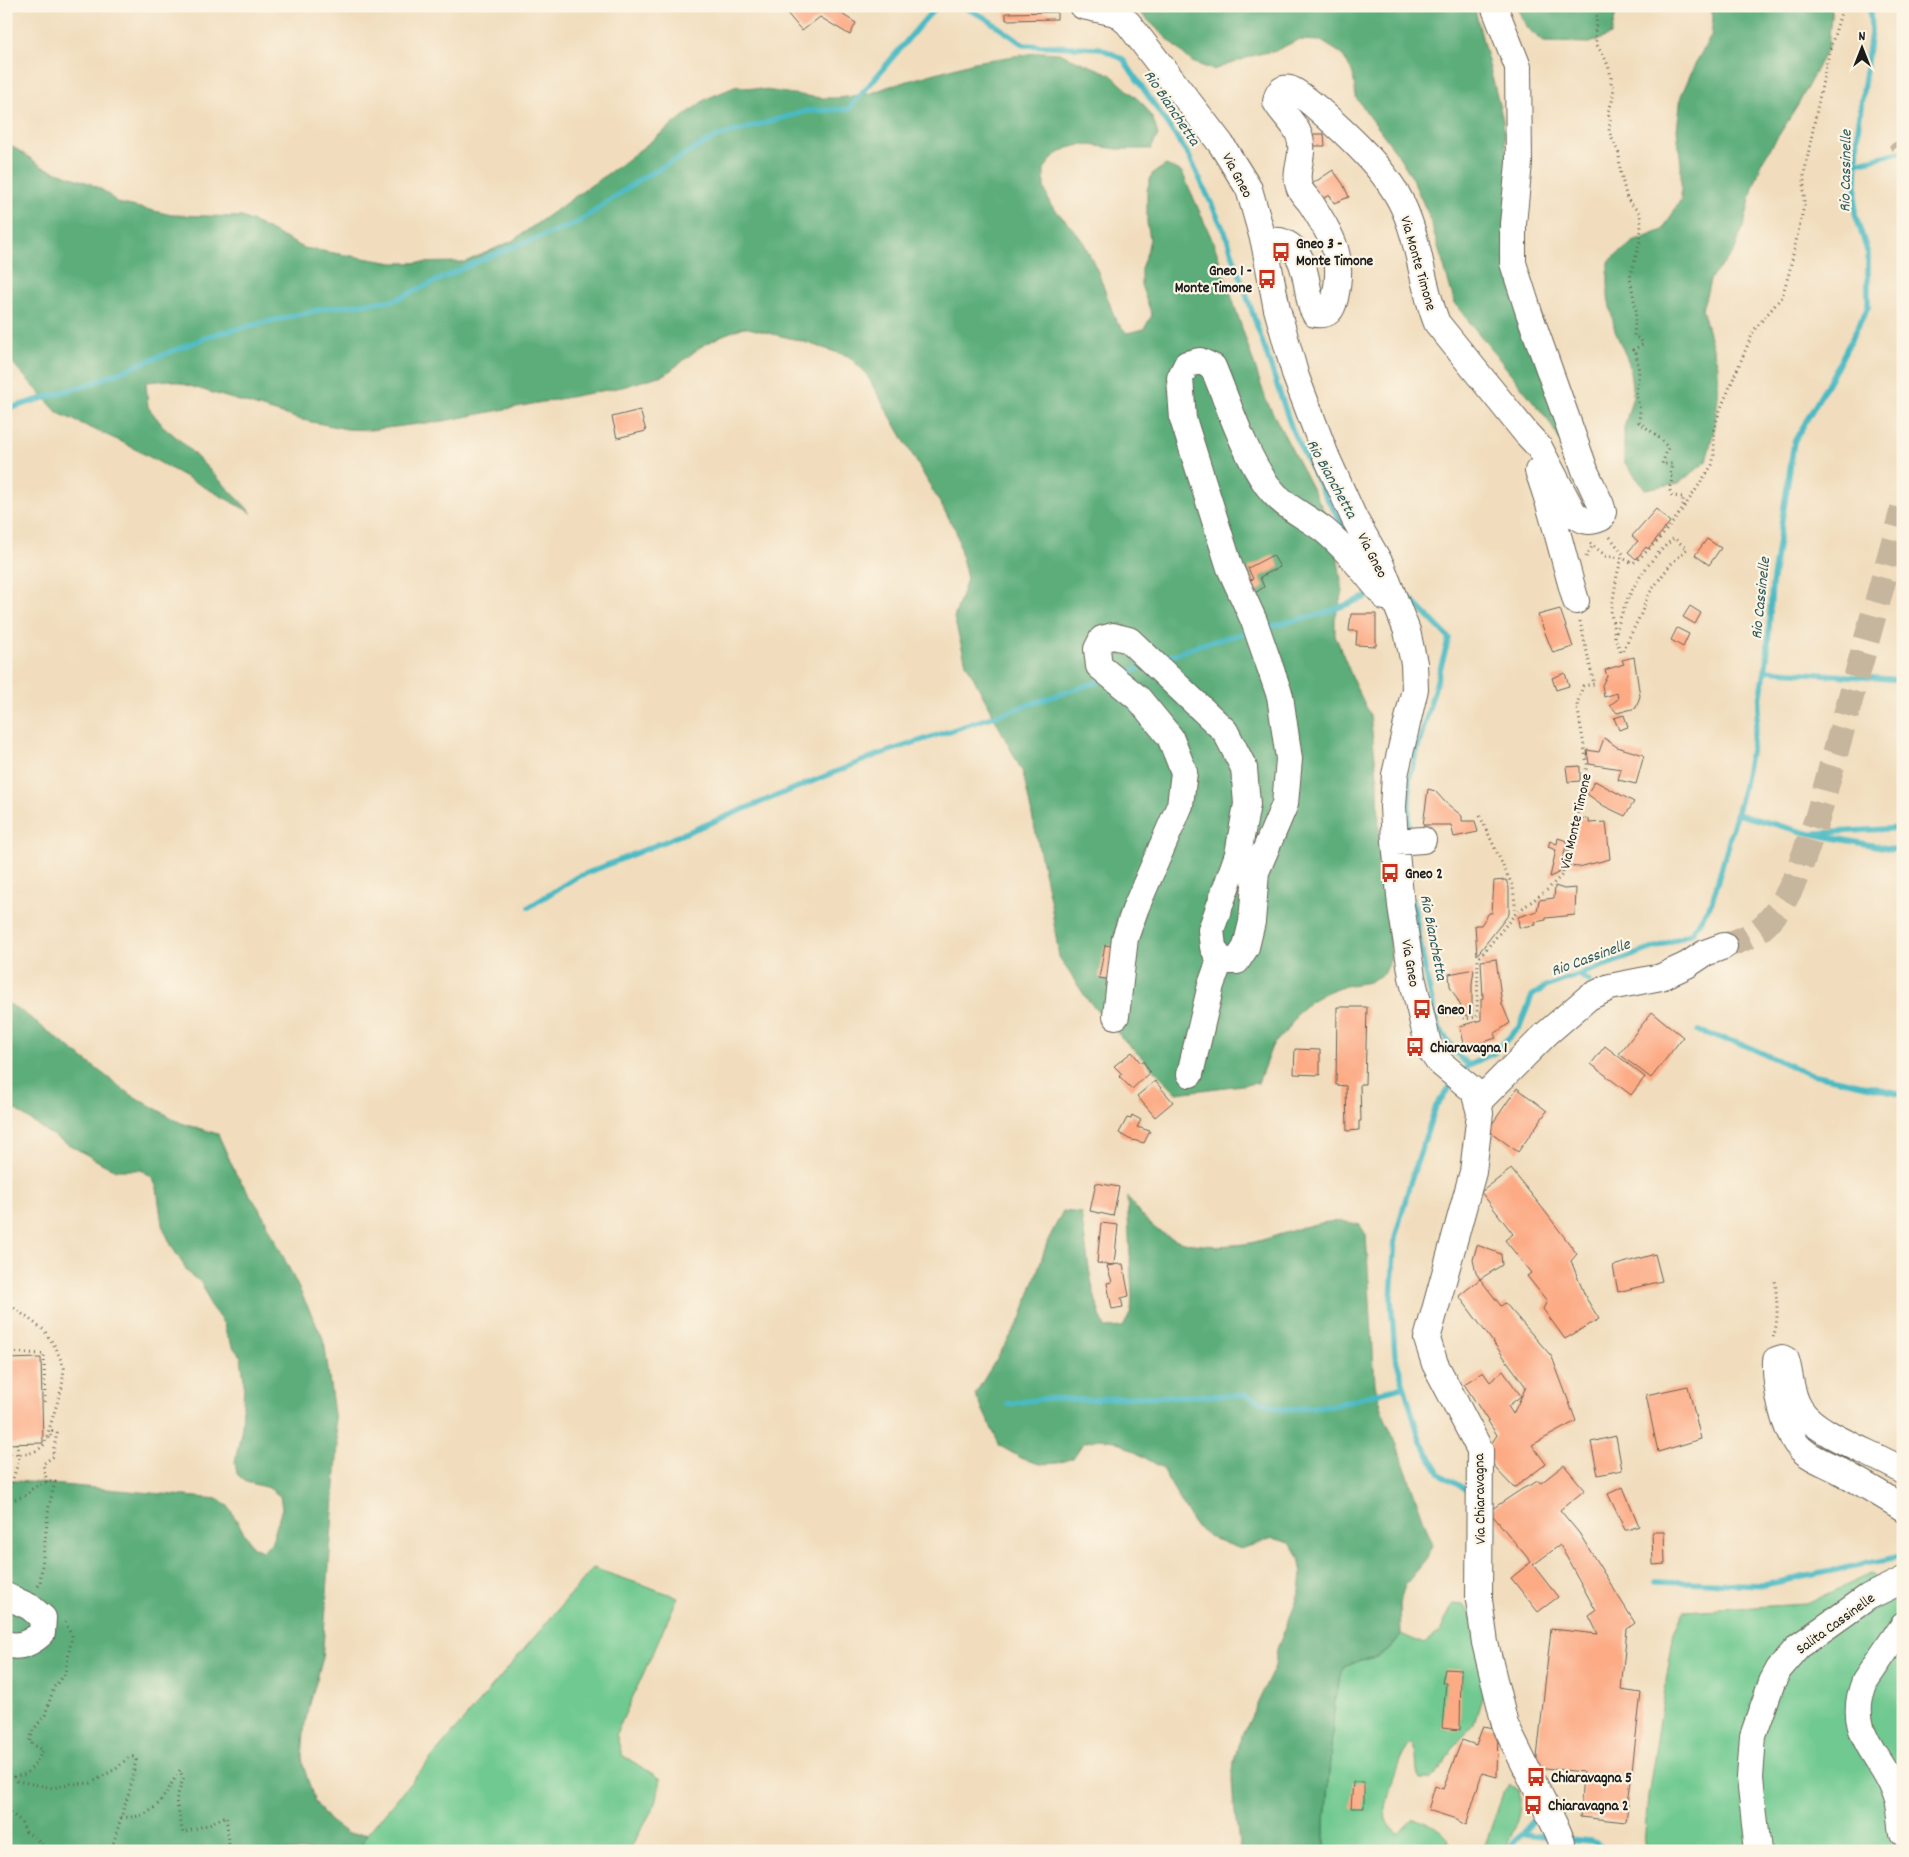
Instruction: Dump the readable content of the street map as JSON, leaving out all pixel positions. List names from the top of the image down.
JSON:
{
  "streets": {
    "street": [
      "Via Gneo",
      "Via Monte Timone",
      "Via Chiaravagna",
      "Salita Cassinelle"
    ]
  },
  "crossings": [
    ["Via Gneo", "Via Monte Timone"],
    ["Via Gneo", "Via Chiaravagna"]
  ],
  "water": ["Rio Bianchetta", "Rio Cassinelle"],
  "places": {
    "bus stop": [
      "Gneo 3 - Monte Timone",
      "Gneo 1 - Monte Timone",
      "Gneo 2",
      "Gneo 1",
      "Chiaravagna 1",
      "Chiaravagna 5",
      "Chiaravagna 2"
    ]
  },
  "north": "top"
}
